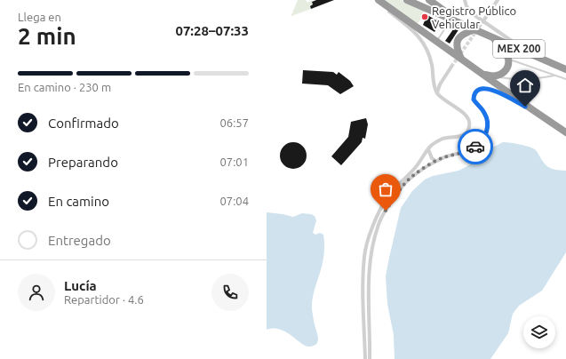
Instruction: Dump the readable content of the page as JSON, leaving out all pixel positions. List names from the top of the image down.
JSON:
{
  "streets": {
    "highway": ["MEX 200"]
  },
  "places": ["Registro Público Vehicular"],
  "page": {
    "heading": ["2 min", "Llega en", "07:28–07:33"],
    "panel": ["Lucía", "Repartidor · 4.6"],
    "bar": "En camino · 230 m",
    "list": [
      ["Confirmado", "06:57"],
      ["Preparando", "07:01"],
      ["En camino", "07:04"],
      "Entregado"
    ]
  }
}
